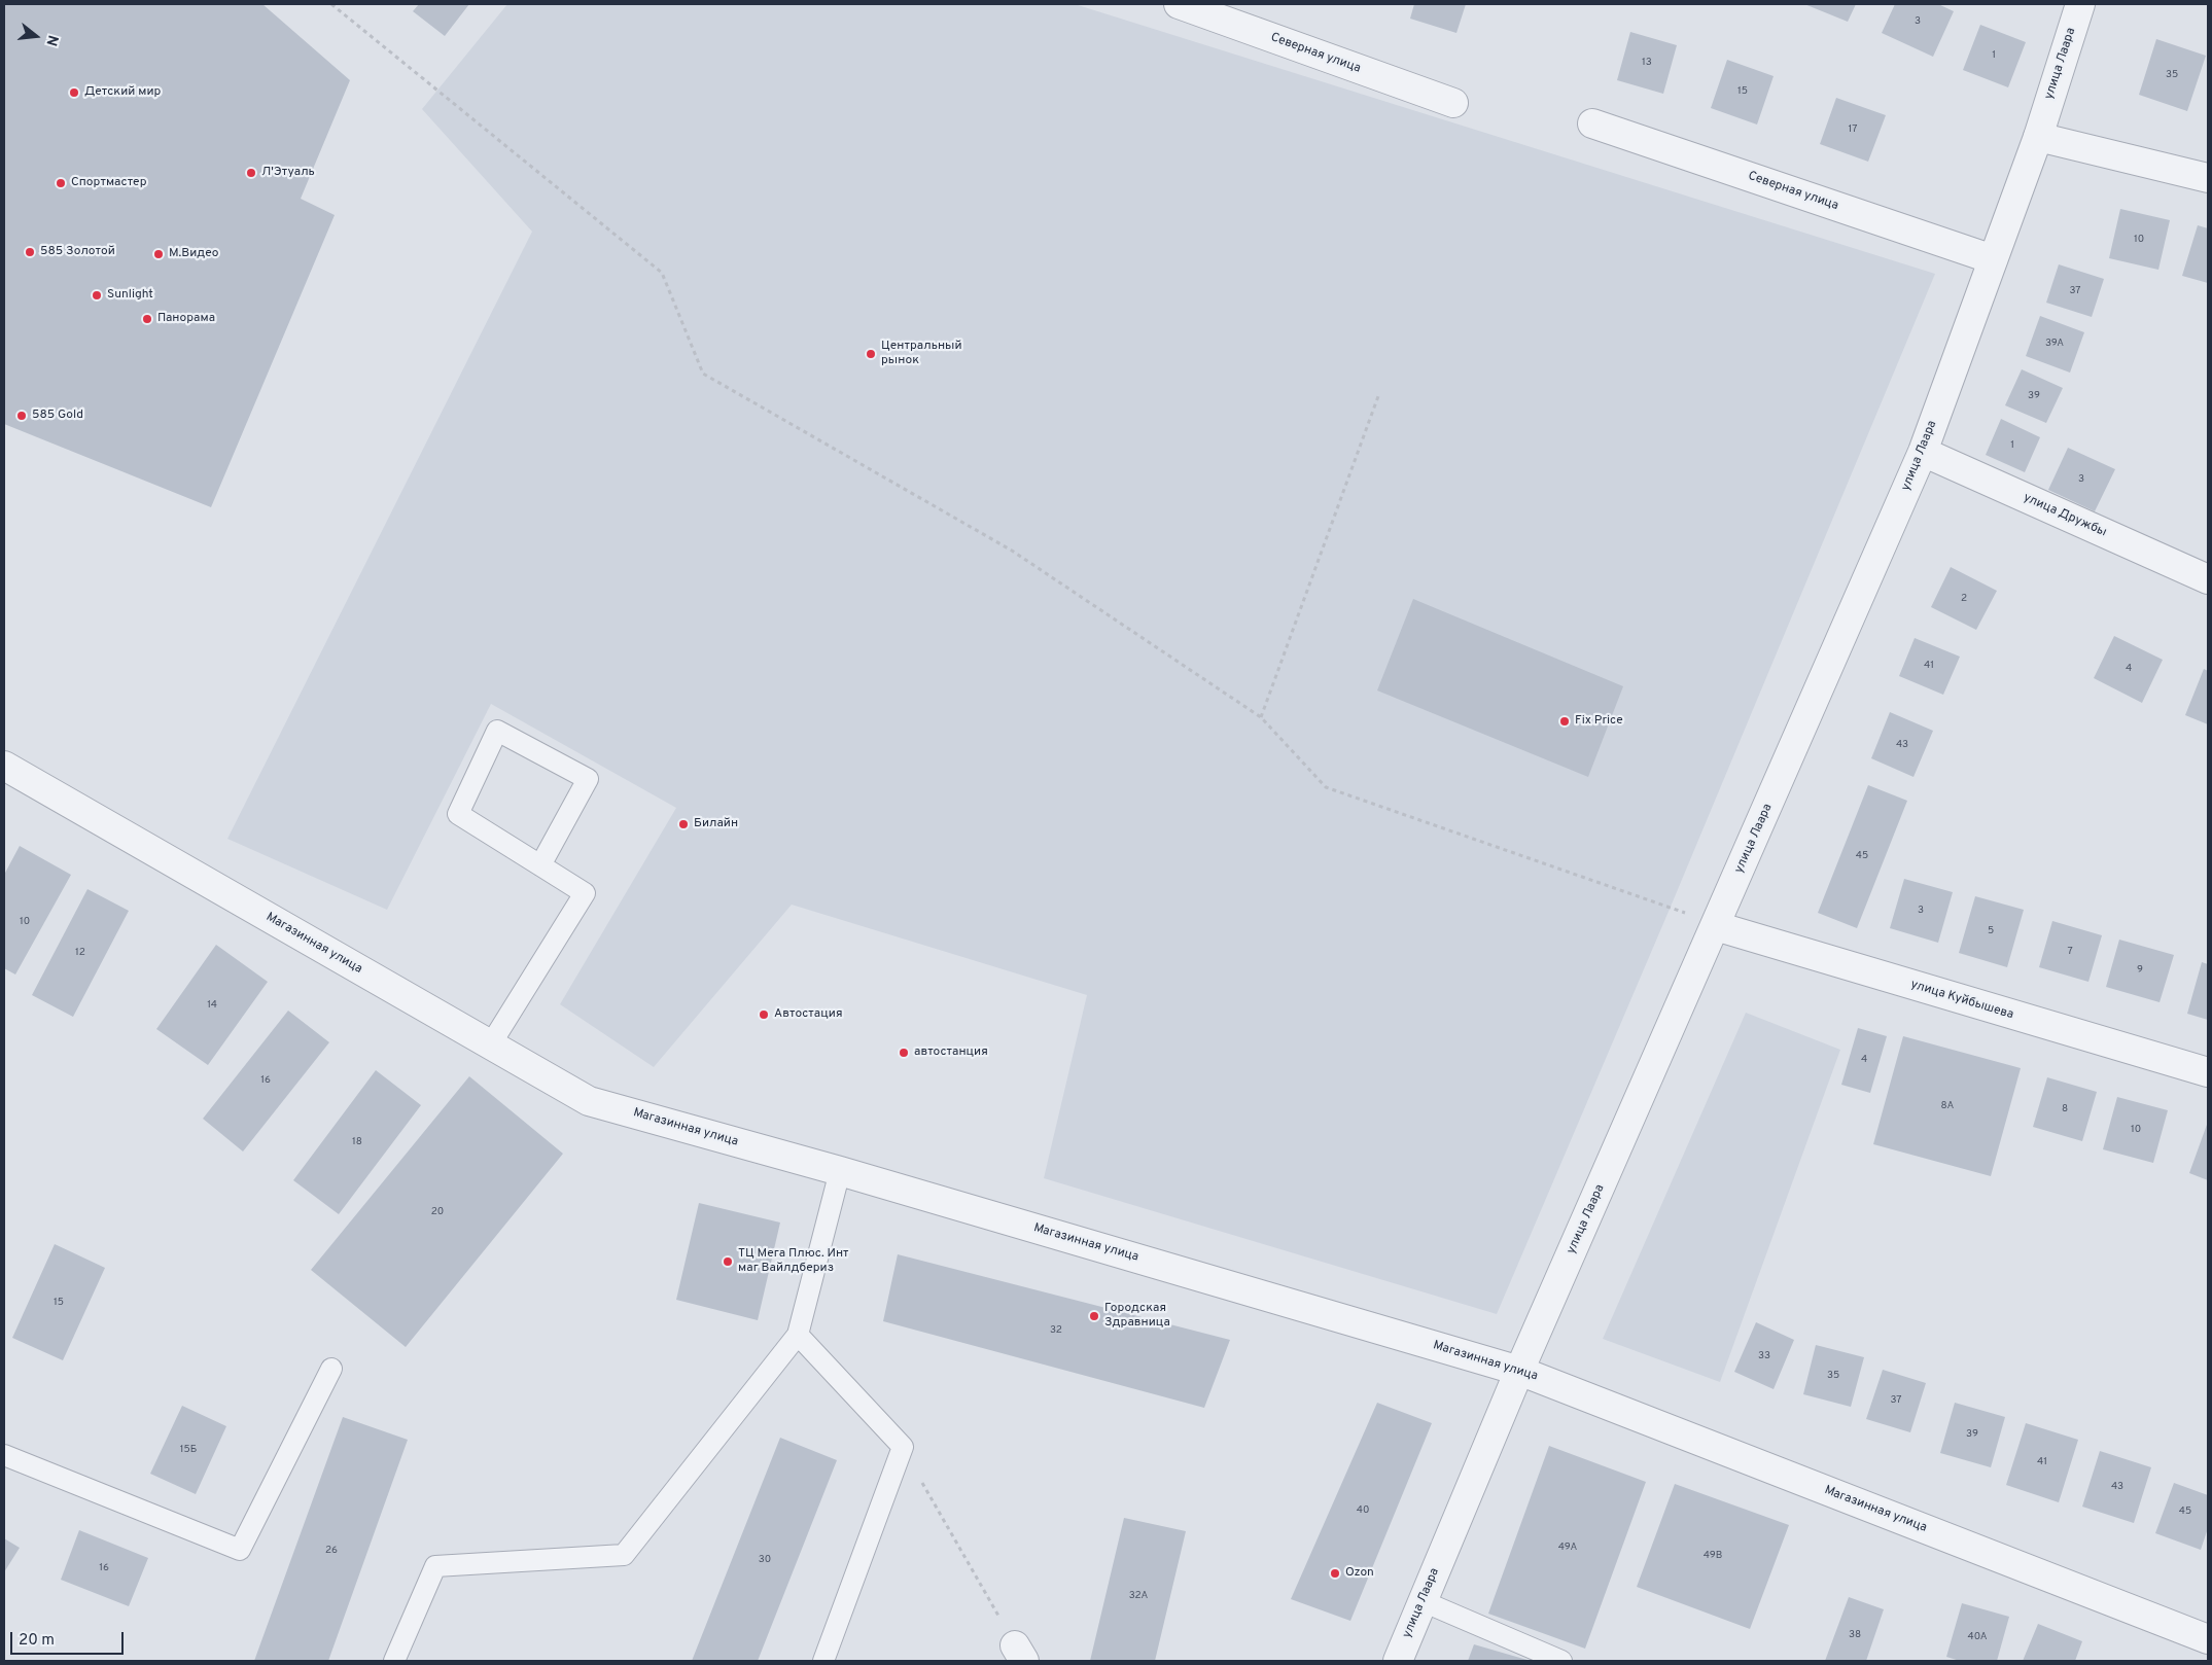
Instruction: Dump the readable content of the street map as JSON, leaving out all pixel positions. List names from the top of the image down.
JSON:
{
  "streets": {
    "street": [
      "Северная улица",
      "улица Лаара",
      "улица Дружбы",
      "Магазинная улица",
      "улица Куйбышева"
    ]
  },
  "crossings": [
    ["Северная улица", "улица Лаара"],
    ["улица Лаара", "улица Дружбы"],
    ["улица Лаара", "Магазинная улица"],
    ["улица Лаара", "улица Куйбышева"]
  ],
  "places": [
    "Детский мир",
    "Л'Этуаль",
    "Спортмастер",
    "585 Золотой",
    "М.Видео",
    "Sunlight",
    "Панорама",
    "Центральный рынок",
    "585 Gold",
    "Fix Price",
    "Билайн",
    "Автостация",
    "автостанция",
    "ТЦ Мега Плюс. Инт маг Вайлдбериз",
    "Городская Здравница",
    "Ozon"
  ],
  "house_numbers": [
    "3",
    "1",
    "13",
    "35",
    "15",
    "17",
    "10",
    "37",
    "39А",
    "39",
    "1",
    "3",
    "2",
    "41",
    "4",
    "43",
    "45",
    "3",
    "10",
    "5",
    "7",
    "12",
    "9",
    "14",
    "4",
    "16",
    "8А",
    "8",
    "10",
    "18",
    "20",
    "15",
    "32",
    "33",
    "35",
    "37",
    "39",
    "15Б",
    "41",
    "43",
    "40",
    "45",
    "49А",
    "26",
    "49В",
    "30",
    "16",
    "32А",
    "38",
    "40А"
  ],
  "scale_bar": "20 m",
  "north": "right"
}
